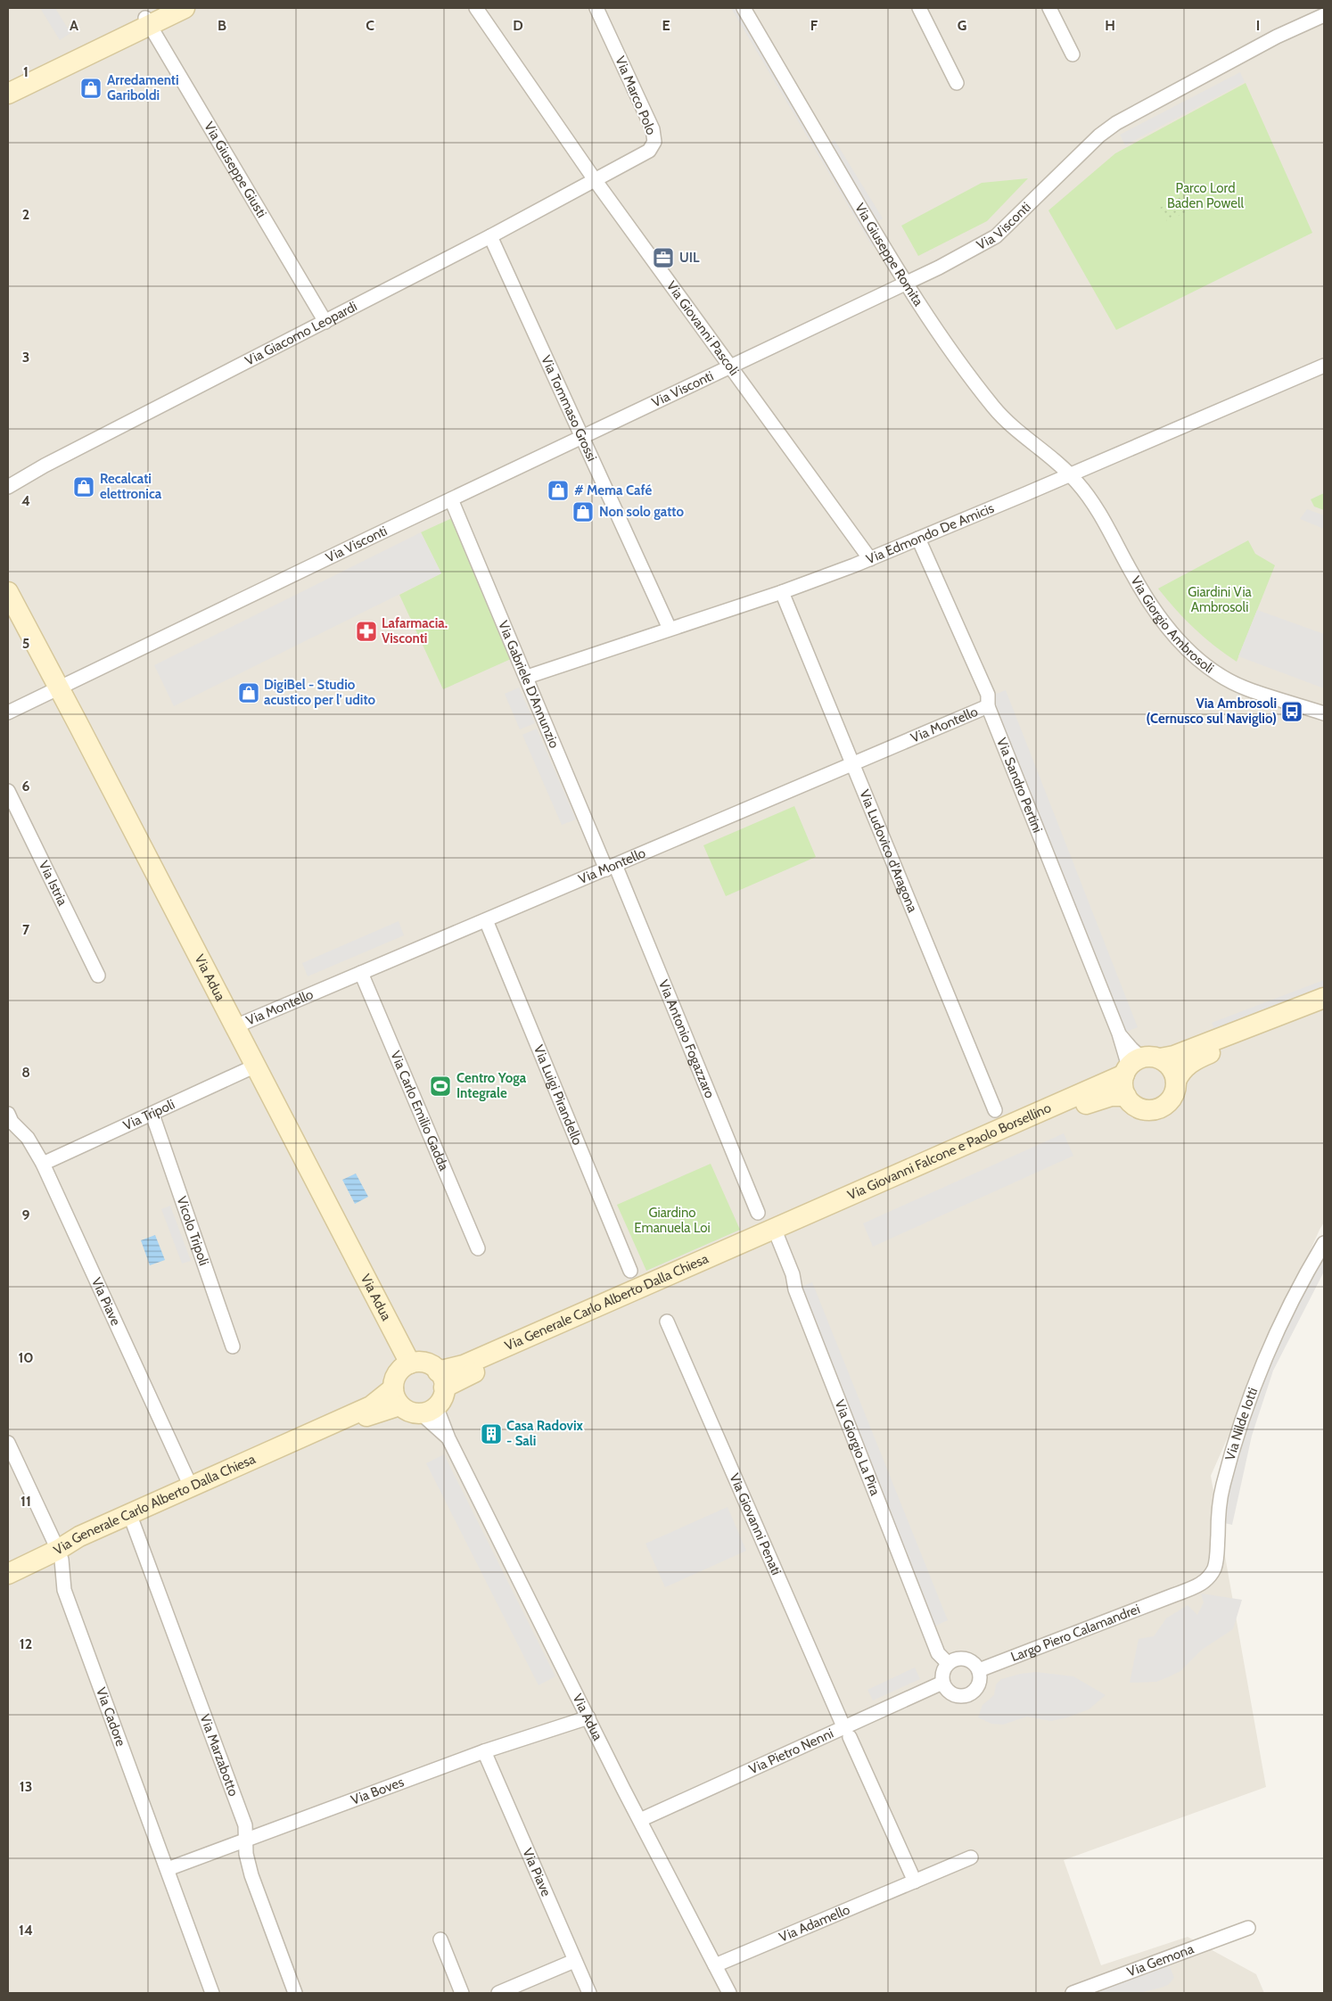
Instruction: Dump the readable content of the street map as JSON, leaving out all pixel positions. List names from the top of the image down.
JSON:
{
  "streets": {
    "street": [
      "Via Marco Polo",
      "Via Giuseppe Giusti",
      "Via Visconti",
      "Via Giuseppe Romita",
      "Via Giovanni Pascoli",
      "Via Giacomo Leopardi",
      "Via Tommaso Grossi",
      "Via Edmondo De Amicis",
      "Via Giorgio Ambrosoli",
      "Via Gabriele D'Annunzio",
      "Via Montello",
      "Via Sandro Pertini",
      "Via Ludovico d'Aragona",
      "Via Istria",
      "Via Adua",
      "Via Antonio Fogazzaro",
      "Via Luigi Pirandello",
      "Via Carlo Emilio Gadda",
      "Via Tripoli",
      "Via Giovanni Falcone e Paolo Borsellino",
      "Vicolo Tripoli",
      "Via Piave",
      "Via Generale Carlo Alberto Dalla Chiesa",
      "Via Nilde Iotti",
      "Via Giorgio La Pira",
      "Via Giovanni Penati",
      "Largo Piero Calamandrei",
      "Via Cadore",
      "Via Pietro Nenni",
      "Via Marzabotto",
      "Via Boves",
      "Via Adamello",
      "Via Gemona"
    ]
  },
  "crossings": [
    ["Via Marco Polo", "Via Giovanni Pascoli"],
    ["Via Marco Polo", "Via Giacomo Leopardi"],
    ["Via Giuseppe Giusti", "Via Giacomo Leopardi"],
    ["Via Visconti", "Via Giuseppe Romita"],
    ["Via Visconti", "Via Giovanni Pascoli"],
    ["Via Visconti", "Via Tommaso Grossi"],
    ["Via Visconti", "Via Gabriele D'Annunzio"],
    ["Via Visconti", "Via Adua"],
    ["Via Giuseppe Romita", "Via Edmondo De Amicis"],
    ["Via Giuseppe Romita", "Via Giorgio Ambrosoli"],
    ["Via Giovanni Pascoli", "Via Giacomo Leopardi"],
    ["Via Giovanni Pascoli", "Via Edmondo De Amicis"],
    ["Via Giacomo Leopardi", "Via Tommaso Grossi"],
    ["Via Tommaso Grossi", "Via Edmondo De Amicis"],
    ["Via Edmondo De Amicis", "Via Giorgio Ambrosoli"],
    ["Via Edmondo De Amicis", "Via Gabriele D'Annunzio"],
    ["Via Edmondo De Amicis", "Via Sandro Pertini"],
    ["Via Edmondo De Amicis", "Via Ludovico d'Aragona"],
    ["Via Gabriele D'Annunzio", "Via Montello"],
    ["Via Gabriele D'Annunzio", "Via Antonio Fogazzaro"],
    ["Via Montello", "Via Sandro Pertini"],
    ["Via Montello", "Via Ludovico d'Aragona"],
    ["Via Montello", "Via Adua"],
    ["Via Montello", "Via Antonio Fogazzaro"],
    ["Via Montello", "Via Luigi Pirandello"],
    ["Via Montello", "Via Carlo Emilio Gadda"],
    ["Via Sandro Pertini", "Via Giovanni Falcone e Paolo Borsellino"],
    ["Via Adua", "Via Tripoli"],
    ["Via Adua", "Via Generale Carlo Alberto Dalla Chiesa"],
    ["Via Adua", "Via Pietro Nenni"],
    ["Via Adua", "Via Boves"],
    ["Via Adua", "Via Adamello"],
    ["Via Tripoli", "Vicolo Tripoli"],
    ["Via Tripoli", "Via Piave"],
    ["Via Giovanni Falcone e Paolo Borsellino", "Via Generale Carlo Alberto Dalla Chiesa"],
    ["Via Giovanni Falcone e Paolo Borsellino", "Via Giorgio La Pira"],
    ["Via Piave", "Via Generale Carlo Alberto Dalla Chiesa"],
    ["Via Piave", "Via Boves"],
    ["Via Generale Carlo Alberto Dalla Chiesa", "Via Giorgio La Pira"],
    ["Via Generale Carlo Alberto Dalla Chiesa", "Via Cadore"],
    ["Via Generale Carlo Alberto Dalla Chiesa", "Via Marzabotto"],
    ["Via Nilde Iotti", "Largo Piero Calamandrei"],
    ["Via Giorgio La Pira", "Largo Piero Calamandrei"],
    ["Via Giorgio La Pira", "Via Pietro Nenni"],
    ["Via Giovanni Penati", "Via Pietro Nenni"],
    ["Largo Piero Calamandrei", "Via Pietro Nenni"],
    ["Via Cadore", "Via Boves"],
    ["Via Marzabotto", "Via Boves"]
  ],
  "parks": ["Parco Lord Baden Powell", "Giardini Via Ambrosoli", "Giardino Emanuela Loi"],
  "places": {
    "shop": [
      "Arredamenti Gariboldi",
      "Recalcati elettronica",
      "# Mema Café",
      "Non solo gatto",
      "DigiBel - Studio acustico per l' udito"
    ],
    "office": ["UIL"],
    "pharmacy": ["Lafarmacia. Visconti"],
    "bus stop": ["Via Ambrosoli (Cernusco sul Naviglio)"],
    "sports": ["Centro Yoga Integrale"],
    "building": ["Casa Radovix - Sali"]
  },
  "grid": {
    "columns": [
      "A",
      "B",
      "C",
      "D",
      "E",
      "F",
      "G",
      "H",
      "I"
    ],
    "rows": [
      "1",
      "2",
      "3",
      "4",
      "5",
      "6",
      "7",
      "8",
      "9",
      "10",
      "11",
      "12",
      "13",
      "14"
    ]
  }
}
